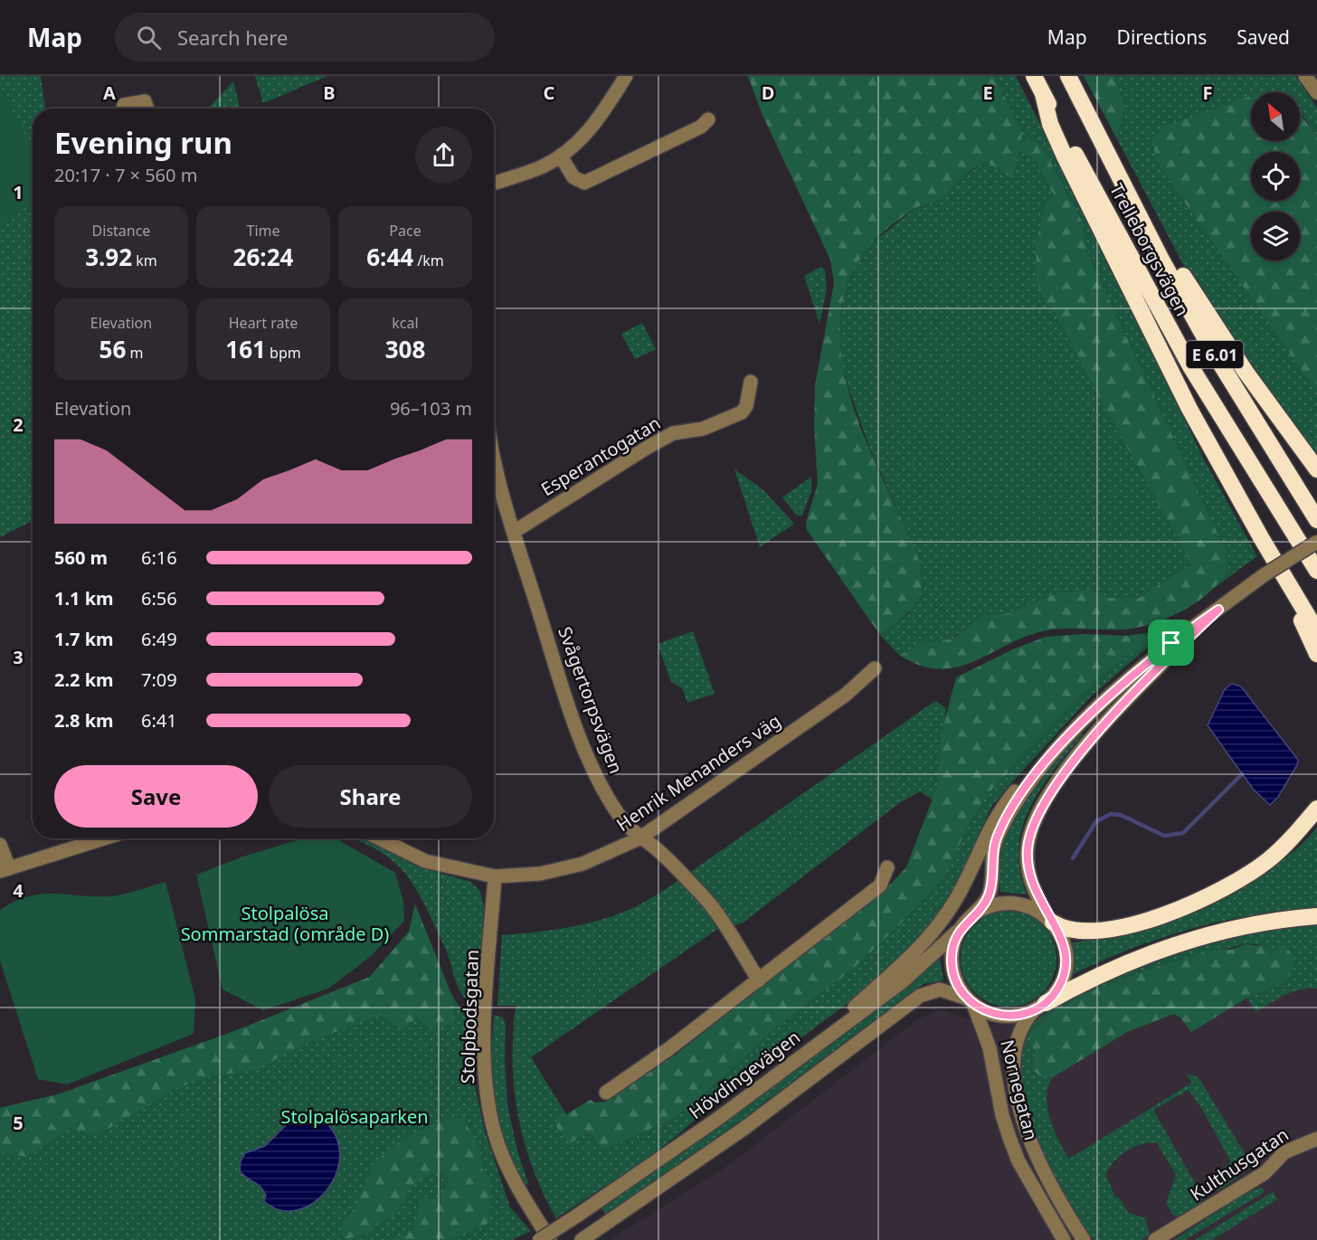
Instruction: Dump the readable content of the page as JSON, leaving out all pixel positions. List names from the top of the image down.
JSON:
{
  "streets": {
    "highway": ["Trelleborgsvägen", "E 6.01"],
    "street": [
      "Esperantogatan",
      "Svågertorpsvägen",
      "Henrik Menanders väg",
      "Stolpbodsgatan",
      "Hövdingevägen",
      "Nornegatan",
      "Kulthusgatan"
    ]
  },
  "crossings": [
    ["Esperantogatan", "Svågertorpsvägen"],
    ["Svågertorpsvägen", "Henrik Menanders väg"],
    ["Henrik Menanders väg", "Stolpbodsgatan"],
    ["Hövdingevägen", "Nornegatan"]
  ],
  "parks": ["Stolpalösa Sommarstad (område D)", "Stolpalösaparken"],
  "north": "top left",
  "page": {
    "header": "Map",
    "search": "Search here",
    "nav": ["Map", "Directions", "Saved"],
    "heading": ["Evening run", "20:17 · 7 × 560 m"],
    "stats": [
      ["Distance", "3.92 km"],
      ["Time", "26:24"],
      ["Pace", "6:44 /km"],
      ["Elevation", "56 m"],
      ["Heart rate", "161 bpm"],
      ["kcal", "308"]
    ],
    "chart": ["Elevation", "96–103 m"],
    "list": [
      {
        "name": "560 m",
        "note": "6:16"
      },
      {
        "name": "1.1 km",
        "note": "6:56"
      },
      {
        "name": "1.7 km",
        "note": "6:49"
      },
      {
        "name": "2.2 km",
        "note": "7:09"
      },
      {
        "name": "2.8 km",
        "note": "6:41"
      }
    ],
    "buttons": ["Save", "Share"]
  },
  "grid": {
    "columns": [
      "A",
      "B",
      "C",
      "D",
      "E",
      "F"
    ],
    "rows": [
      "1",
      "2",
      "3",
      "4",
      "5"
    ]
  }
}
